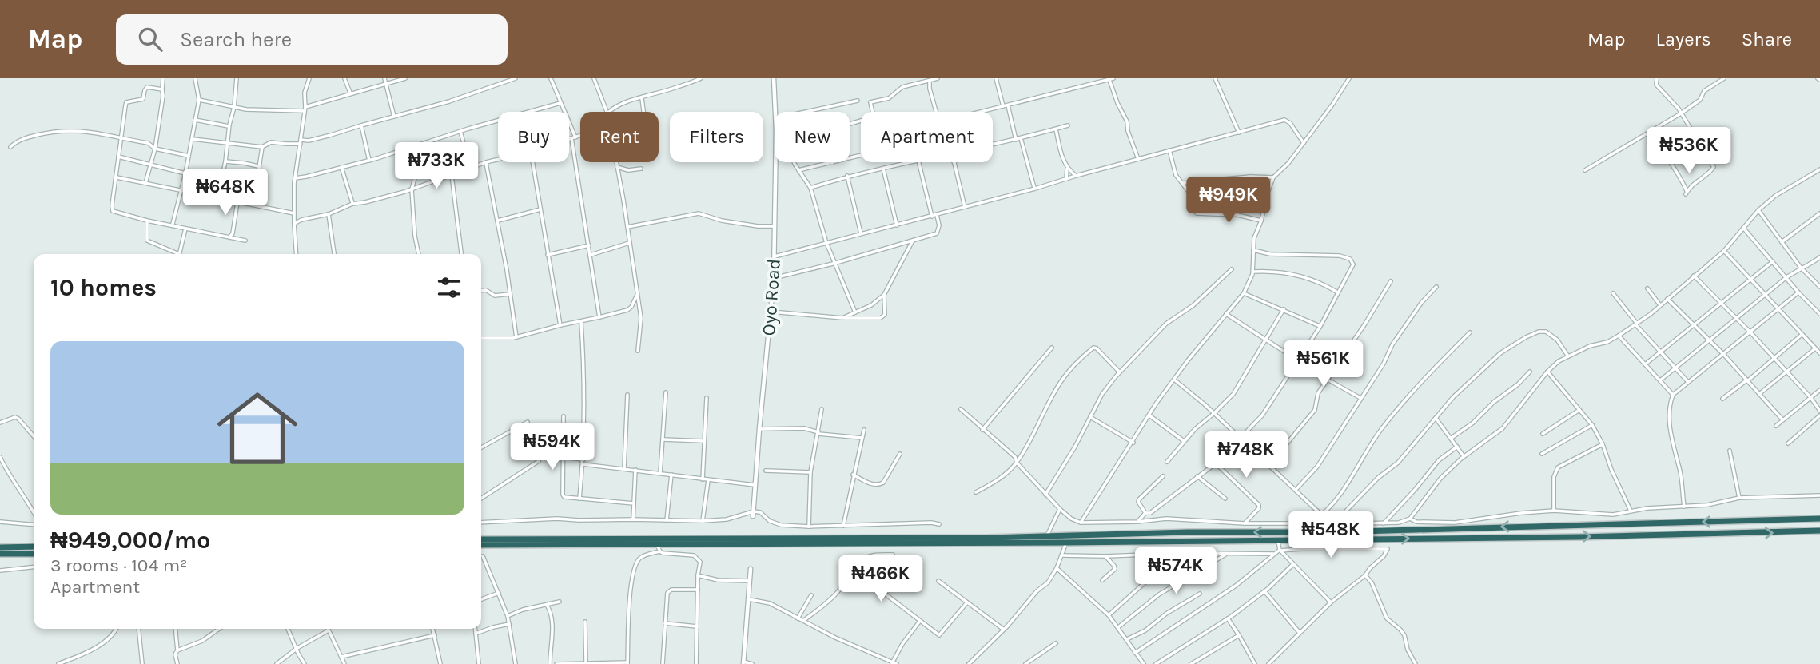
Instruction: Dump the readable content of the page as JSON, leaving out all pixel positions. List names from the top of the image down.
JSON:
{
  "streets": {
    "street": ["Oyo Road"]
  },
  "page": {
    "header": "Map",
    "search": "Search here",
    "nav": ["Map", "Layers", "Share"],
    "chip": [
      "Buy",
      "Rent",
      "Filters",
      "New",
      "Apartment"
    ],
    "price": [
      "₦536K",
      "₦733K",
      "₦648K",
      "₦949K",
      "₦561K",
      "₦594K",
      "₦748K",
      "₦548K",
      "₦574K",
      "₦466K"
    ],
    "heading": "10 homes",
    "list": [
      {
        "name": "₦949,000/mo",
        "note": "3 rooms · 104 m² · Apartment"
      }
    ]
  }
}
